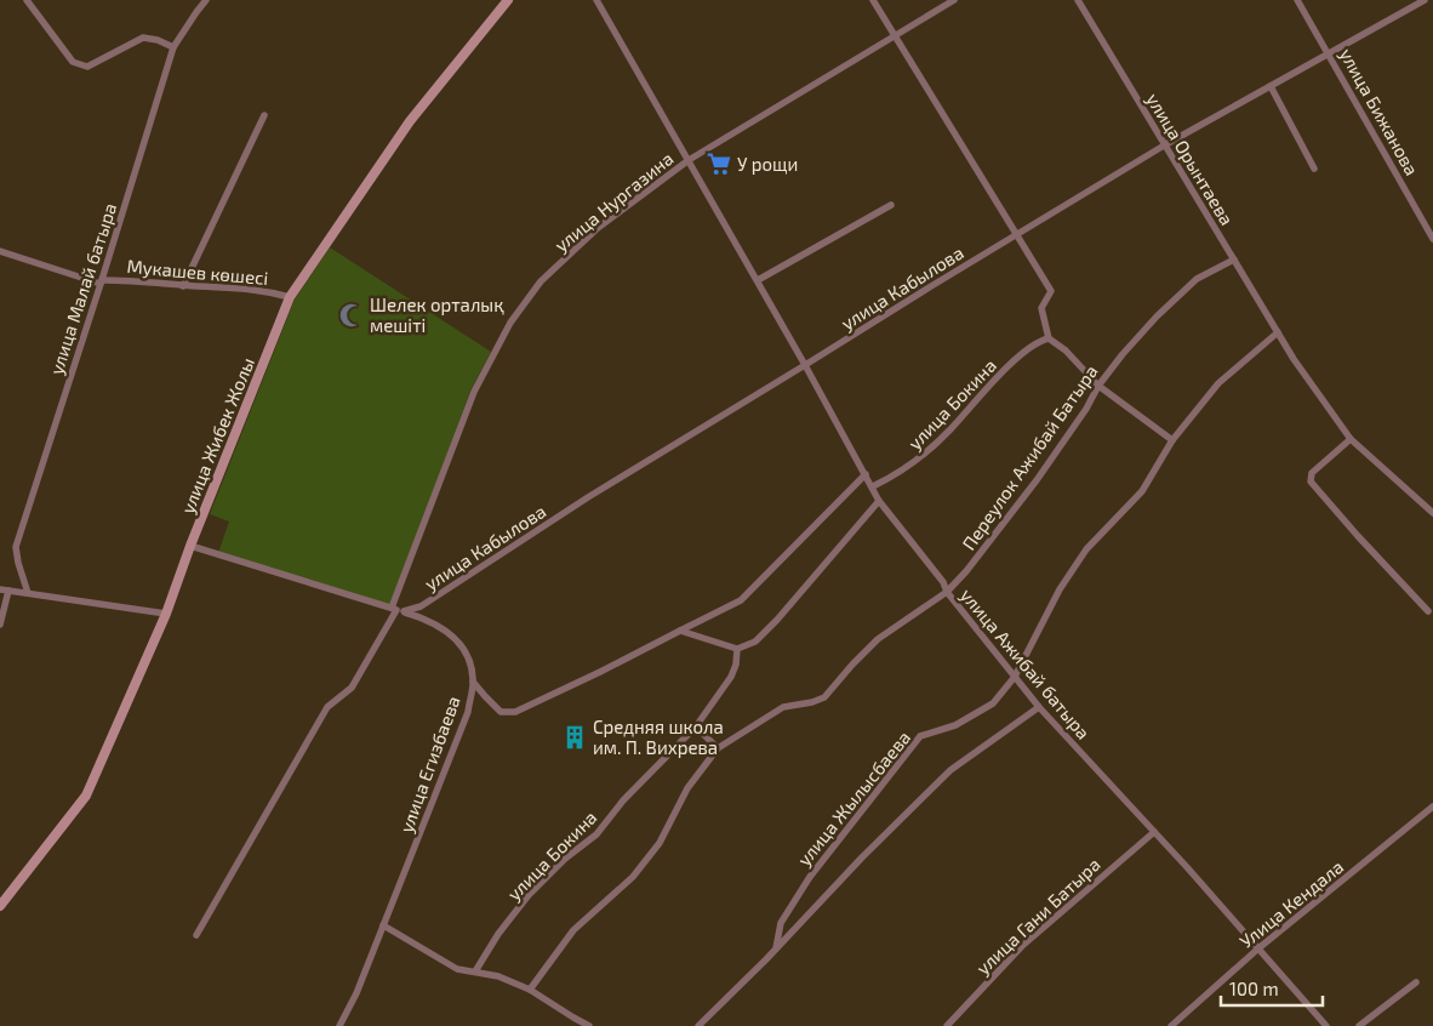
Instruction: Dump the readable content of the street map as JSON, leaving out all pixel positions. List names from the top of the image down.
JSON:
{
  "streets": {
    "main road": ["улица Жибек Жолы"],
    "street": [
      "улица Бижанова",
      "улица Орынтаева",
      "улица Нургазина",
      "Мукашев көшесі",
      "улица Кабылова",
      "улица Малай батыра",
      "улица Бокина",
      "Переулок Ажибай Батыра",
      "улица Ажибай батыра",
      "улица Егизбаева",
      "улица Жылысбаева",
      "Улица Кендала",
      "улица Гани Батыра"
    ]
  },
  "crossings": [
    ["улица Бижанова", "улица Кабылова"],
    ["улица Орынтаева", "улица Кабылова"],
    ["улица Орынтаева", "Переулок Ажибай Батыра"],
    ["улица Орынтаева", "улица Жылысбаева"],
    ["улица Нургазина", "улица Кабылова"],
    ["улица Нургазина", "улица Ажибай батыра"],
    ["улица Нургазина", "улица Егизбаева"],
    ["Мукашев көшесі", "улица Малай батыра"],
    ["Мукашев көшесі", "улица Жибек Жолы"],
    ["улица Кабылова", "улица Ажибай батыра"],
    ["улица Кабылова", "улица Егизбаева"],
    ["улица Бокина", "улица Ажибай батыра"],
    ["улица Жибек Жолы", "улица Егизбаева"],
    ["Переулок Ажибай Батыра", "улица Ажибай батыра"],
    ["улица Ажибай батыра", "улица Жылысбаева"],
    ["улица Ажибай батыра", "Улица Кендала"],
    ["улица Ажибай батыра", "улица Гани Батыра"]
  ],
  "places": {
    "supermarket": ["У рощи"],
    "mosque": ["Шелек орталық мешіті"],
    "building": ["Средняя школа им. П. Вихрева"]
  },
  "scale_bar": "100 m"
}
